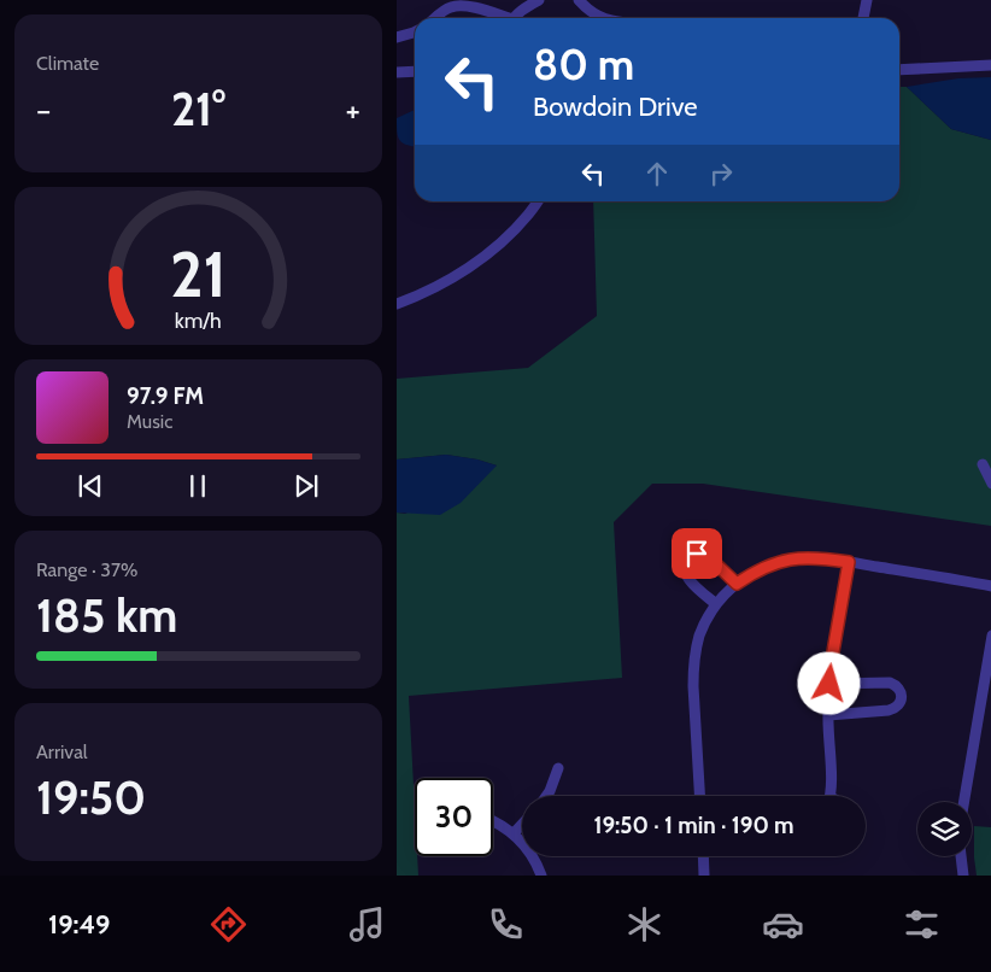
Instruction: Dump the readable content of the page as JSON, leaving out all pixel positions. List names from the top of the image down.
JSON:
{
  "page": {
    "tile": [
      "Climate",
      ["Range · 37%", "185 km"],
      ["Arrival", "19:50"]
    ],
    "turn": ["80 m", "Bowdoin Drive"],
    "heat": ["−", "21°", "+"],
    "song": ["97.9 FM", "Music"],
    "limit": "30",
    "trip": "19:50 · 1 min · 190 m",
    "tabs": "19:49",
    "gauge": ["21", "km/h"]
  }
}
